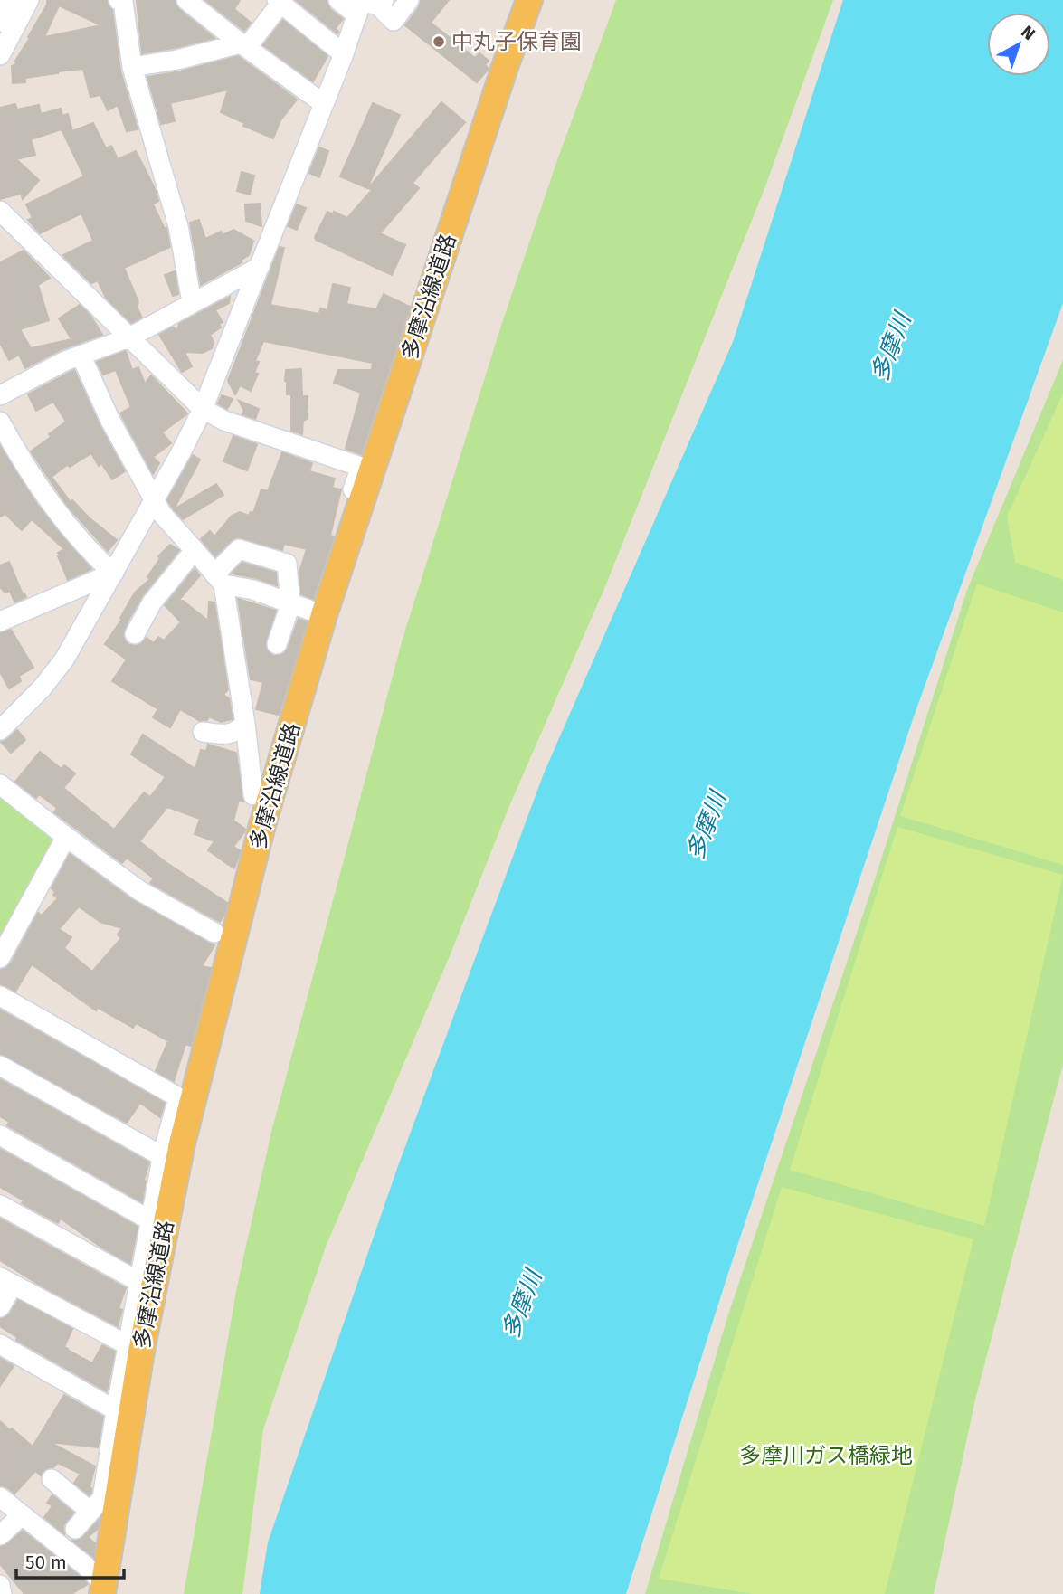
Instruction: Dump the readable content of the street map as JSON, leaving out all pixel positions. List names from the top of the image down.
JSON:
{
  "streets": {
    "main road": ["多摩沿線道路"]
  },
  "water": ["多摩川"],
  "parks": ["多摩川ガス橋緑地"],
  "places": ["中丸子保育園"],
  "scale_bar": "50 m",
  "north": "top right"
}
